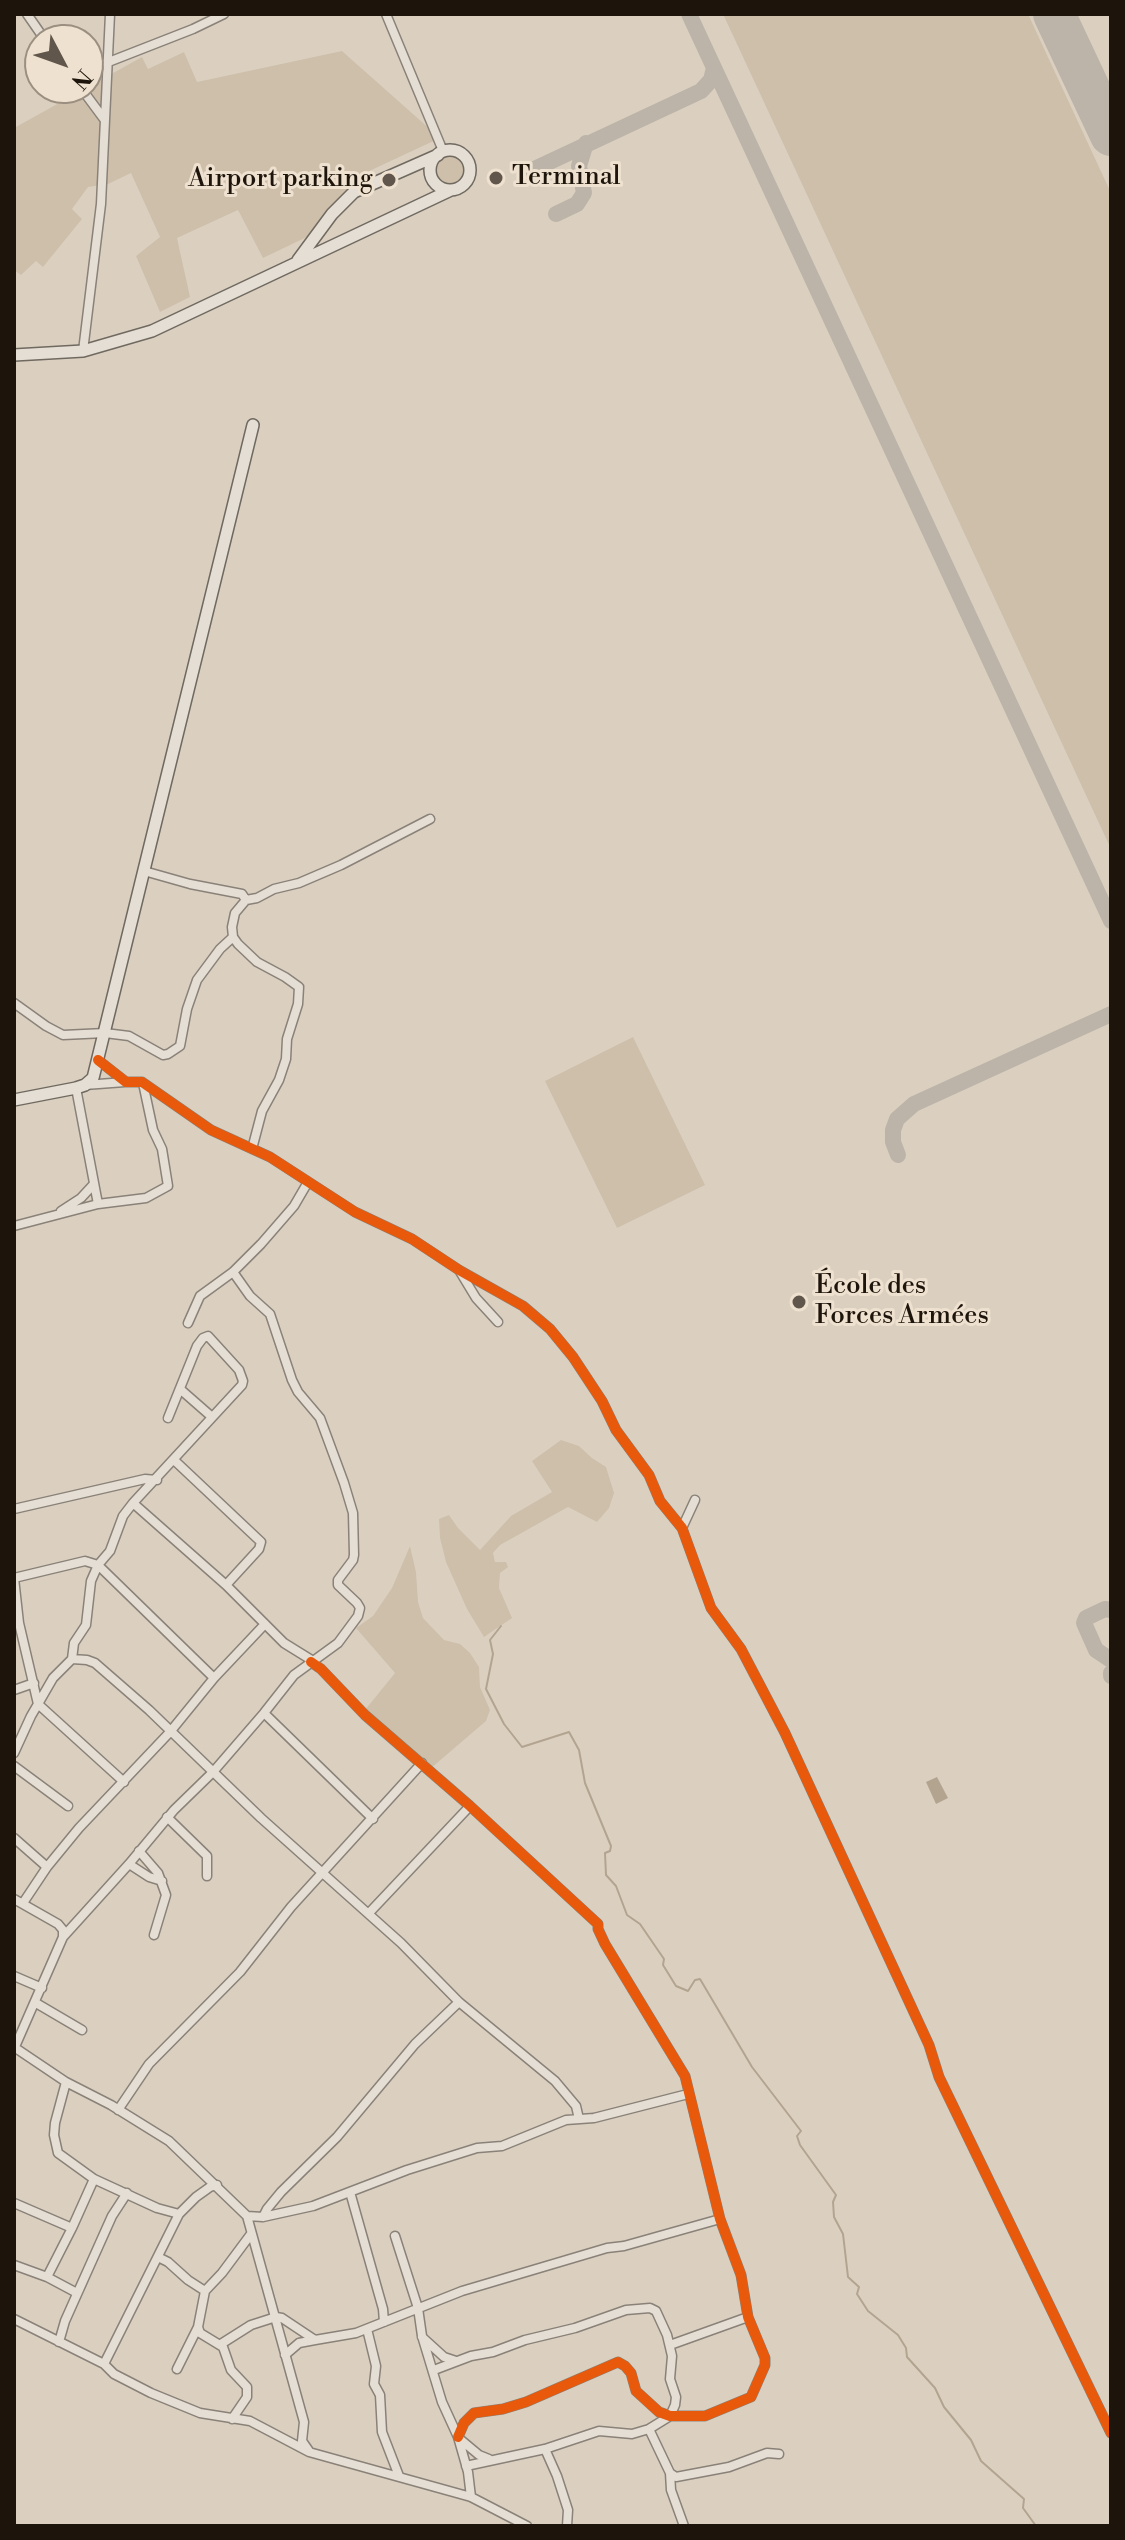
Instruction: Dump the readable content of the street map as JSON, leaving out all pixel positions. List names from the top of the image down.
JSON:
{
  "places": ["Terminal", "Airport parking", "École des Forces Armées"],
  "north": "bottom right"
}
